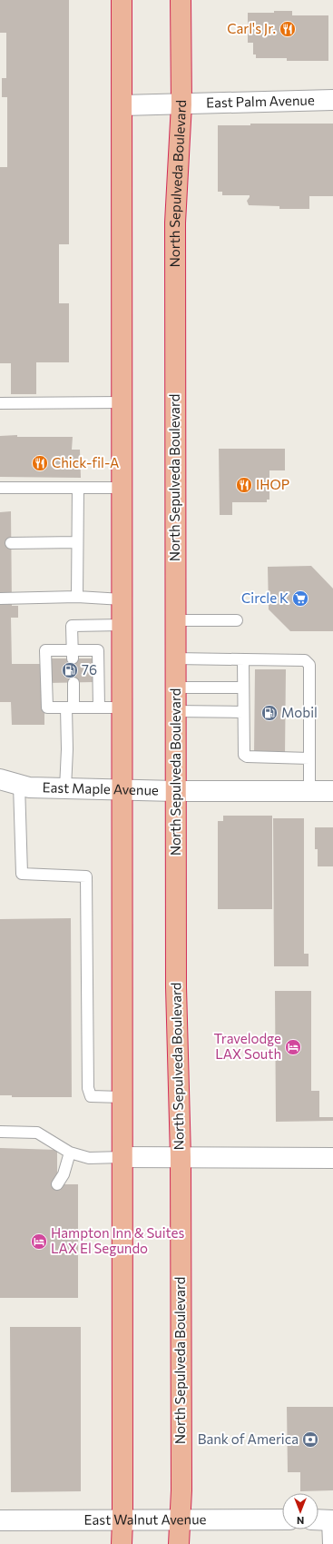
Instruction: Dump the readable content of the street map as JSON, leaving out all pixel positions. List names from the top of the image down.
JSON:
{
  "streets": {
    "highway": ["North Sepulveda Boulevard"],
    "street": ["East Palm Avenue", "East Maple Avenue", "East Walnut Avenue"]
  },
  "crossings": [
    ["East Palm Avenue", "North Sepulveda Boulevard"],
    ["North Sepulveda Boulevard", "East Maple Avenue"],
    ["North Sepulveda Boulevard", "East Walnut Avenue"]
  ],
  "places": {
    "restaurant": ["Carl's Jr.", "Chick-fil-A", "IHOP"],
    "supermarket": ["Circle K"],
    "fuel station": ["76", "Mobil"],
    "hotel": ["Travelodge LAX South", "Hampton Inn & Suites LAX El Segundo"],
    "bank": ["Bank of America"]
  },
  "north": "bottom"
}
